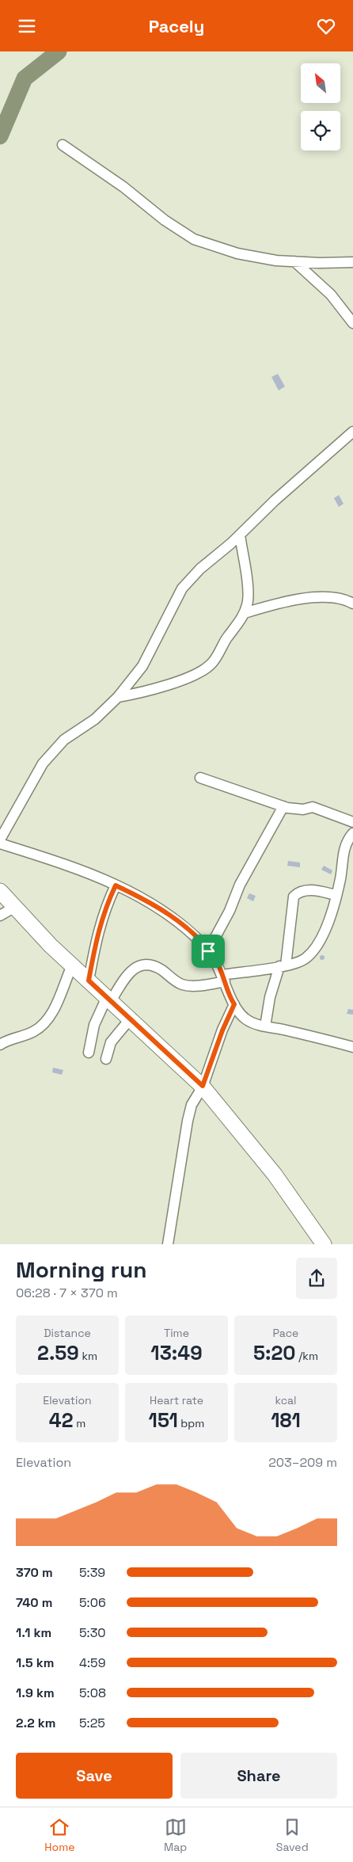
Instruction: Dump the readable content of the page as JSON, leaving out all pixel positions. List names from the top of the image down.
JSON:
{
  "north": "top left",
  "page": {
    "header": "Pacely",
    "heading": ["Morning run", "06:28 · 7 × 370 m"],
    "stats": [
      ["Distance", "2.59 km"],
      ["Time", "13:49"],
      ["Pace", "5:20 /km"],
      ["Elevation", "42 m"],
      ["Heart rate", "151 bpm"],
      ["kcal", "181"]
    ],
    "chart": ["Elevation", "203–209 m"],
    "list": [
      {
        "name": "370 m",
        "note": "5:39"
      },
      {
        "name": "740 m",
        "note": "5:06"
      },
      {
        "name": "1.1 km",
        "note": "5:30"
      },
      {
        "name": "1.5 km",
        "note": "4:59"
      },
      {
        "name": "1.9 km",
        "note": "5:08"
      },
      {
        "name": "2.2 km",
        "note": "5:25"
      }
    ],
    "buttons": ["Save", "Share"],
    "tabs": ["Home", "Map", "Saved"]
  }
}
